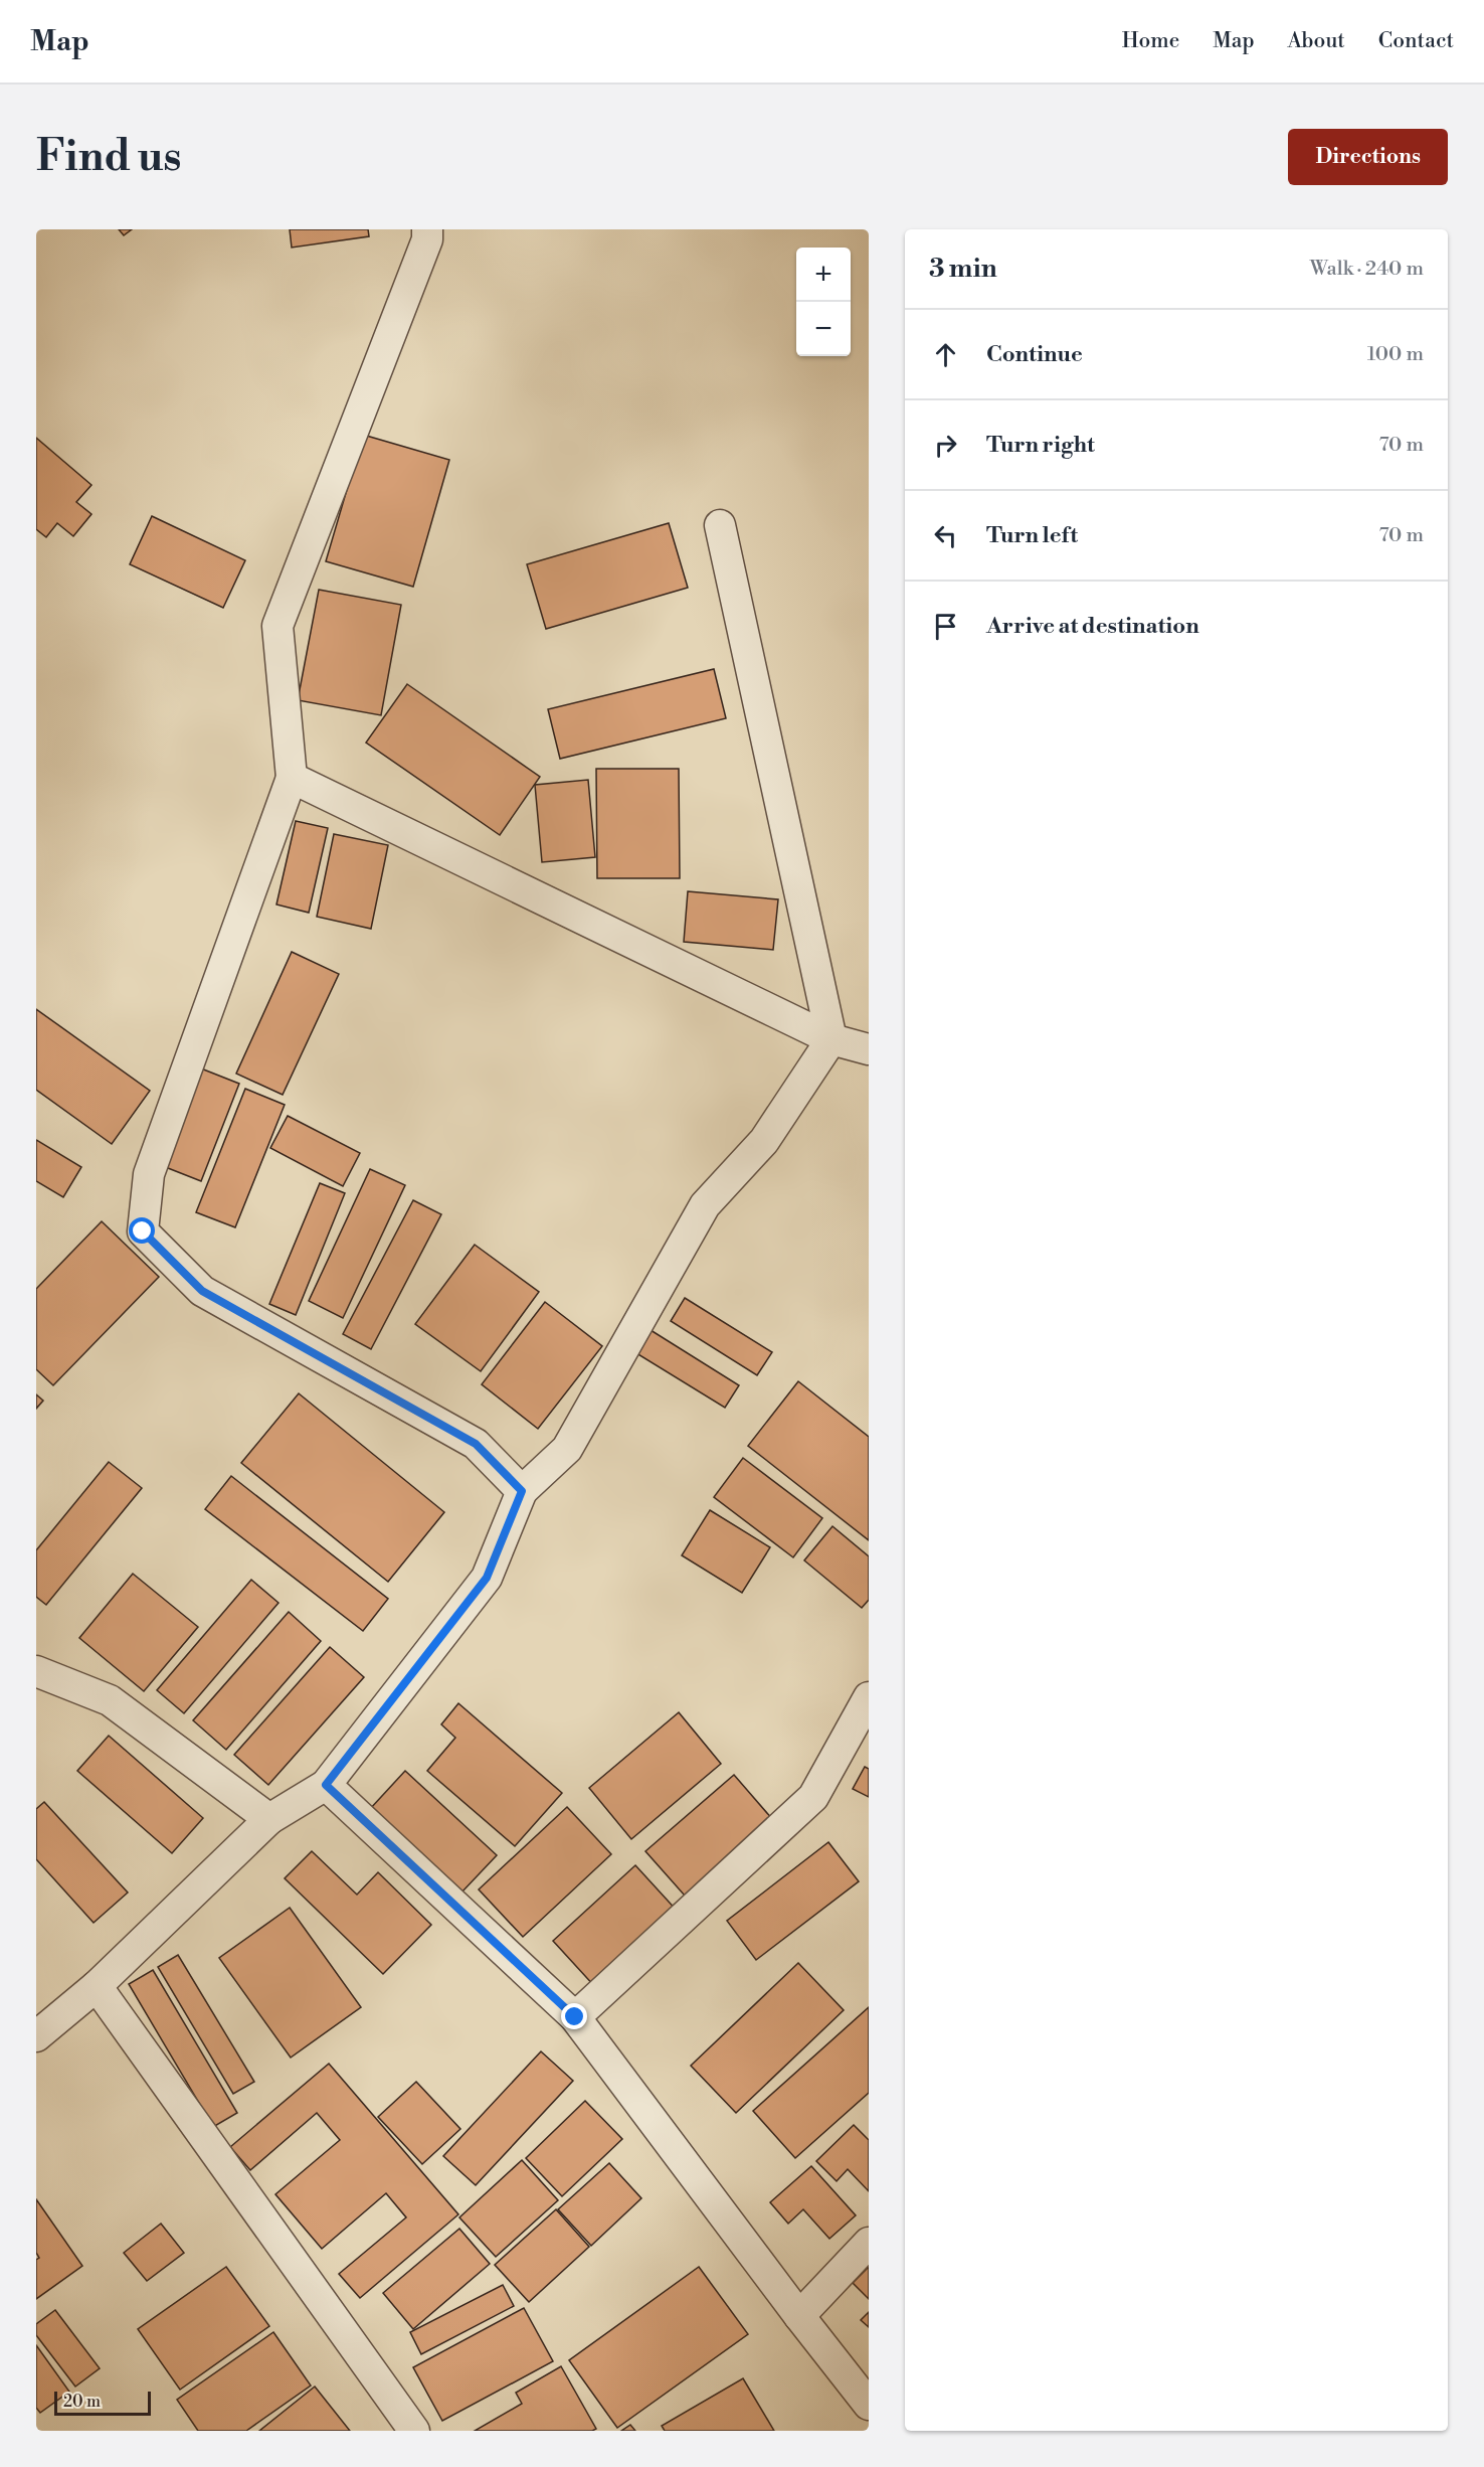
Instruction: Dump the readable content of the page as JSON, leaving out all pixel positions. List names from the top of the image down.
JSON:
{
  "scale_bar": "20 m",
  "page": {
    "header": "Map",
    "nav": [
      "Home",
      "Map",
      "About",
      "Contact"
    ],
    "buttons": "Directions",
    "title": "Find us",
    "heading": ["3 min", "Walk · 240 m"],
    "map_buttons": ["+", "−"],
    "list": [
      ["Continue", "100 m"],
      ["Turn right", "70 m"],
      ["Turn left", "70 m"],
      "Arrive at destination"
    ],
    "scale": "20 m"
  }
}
